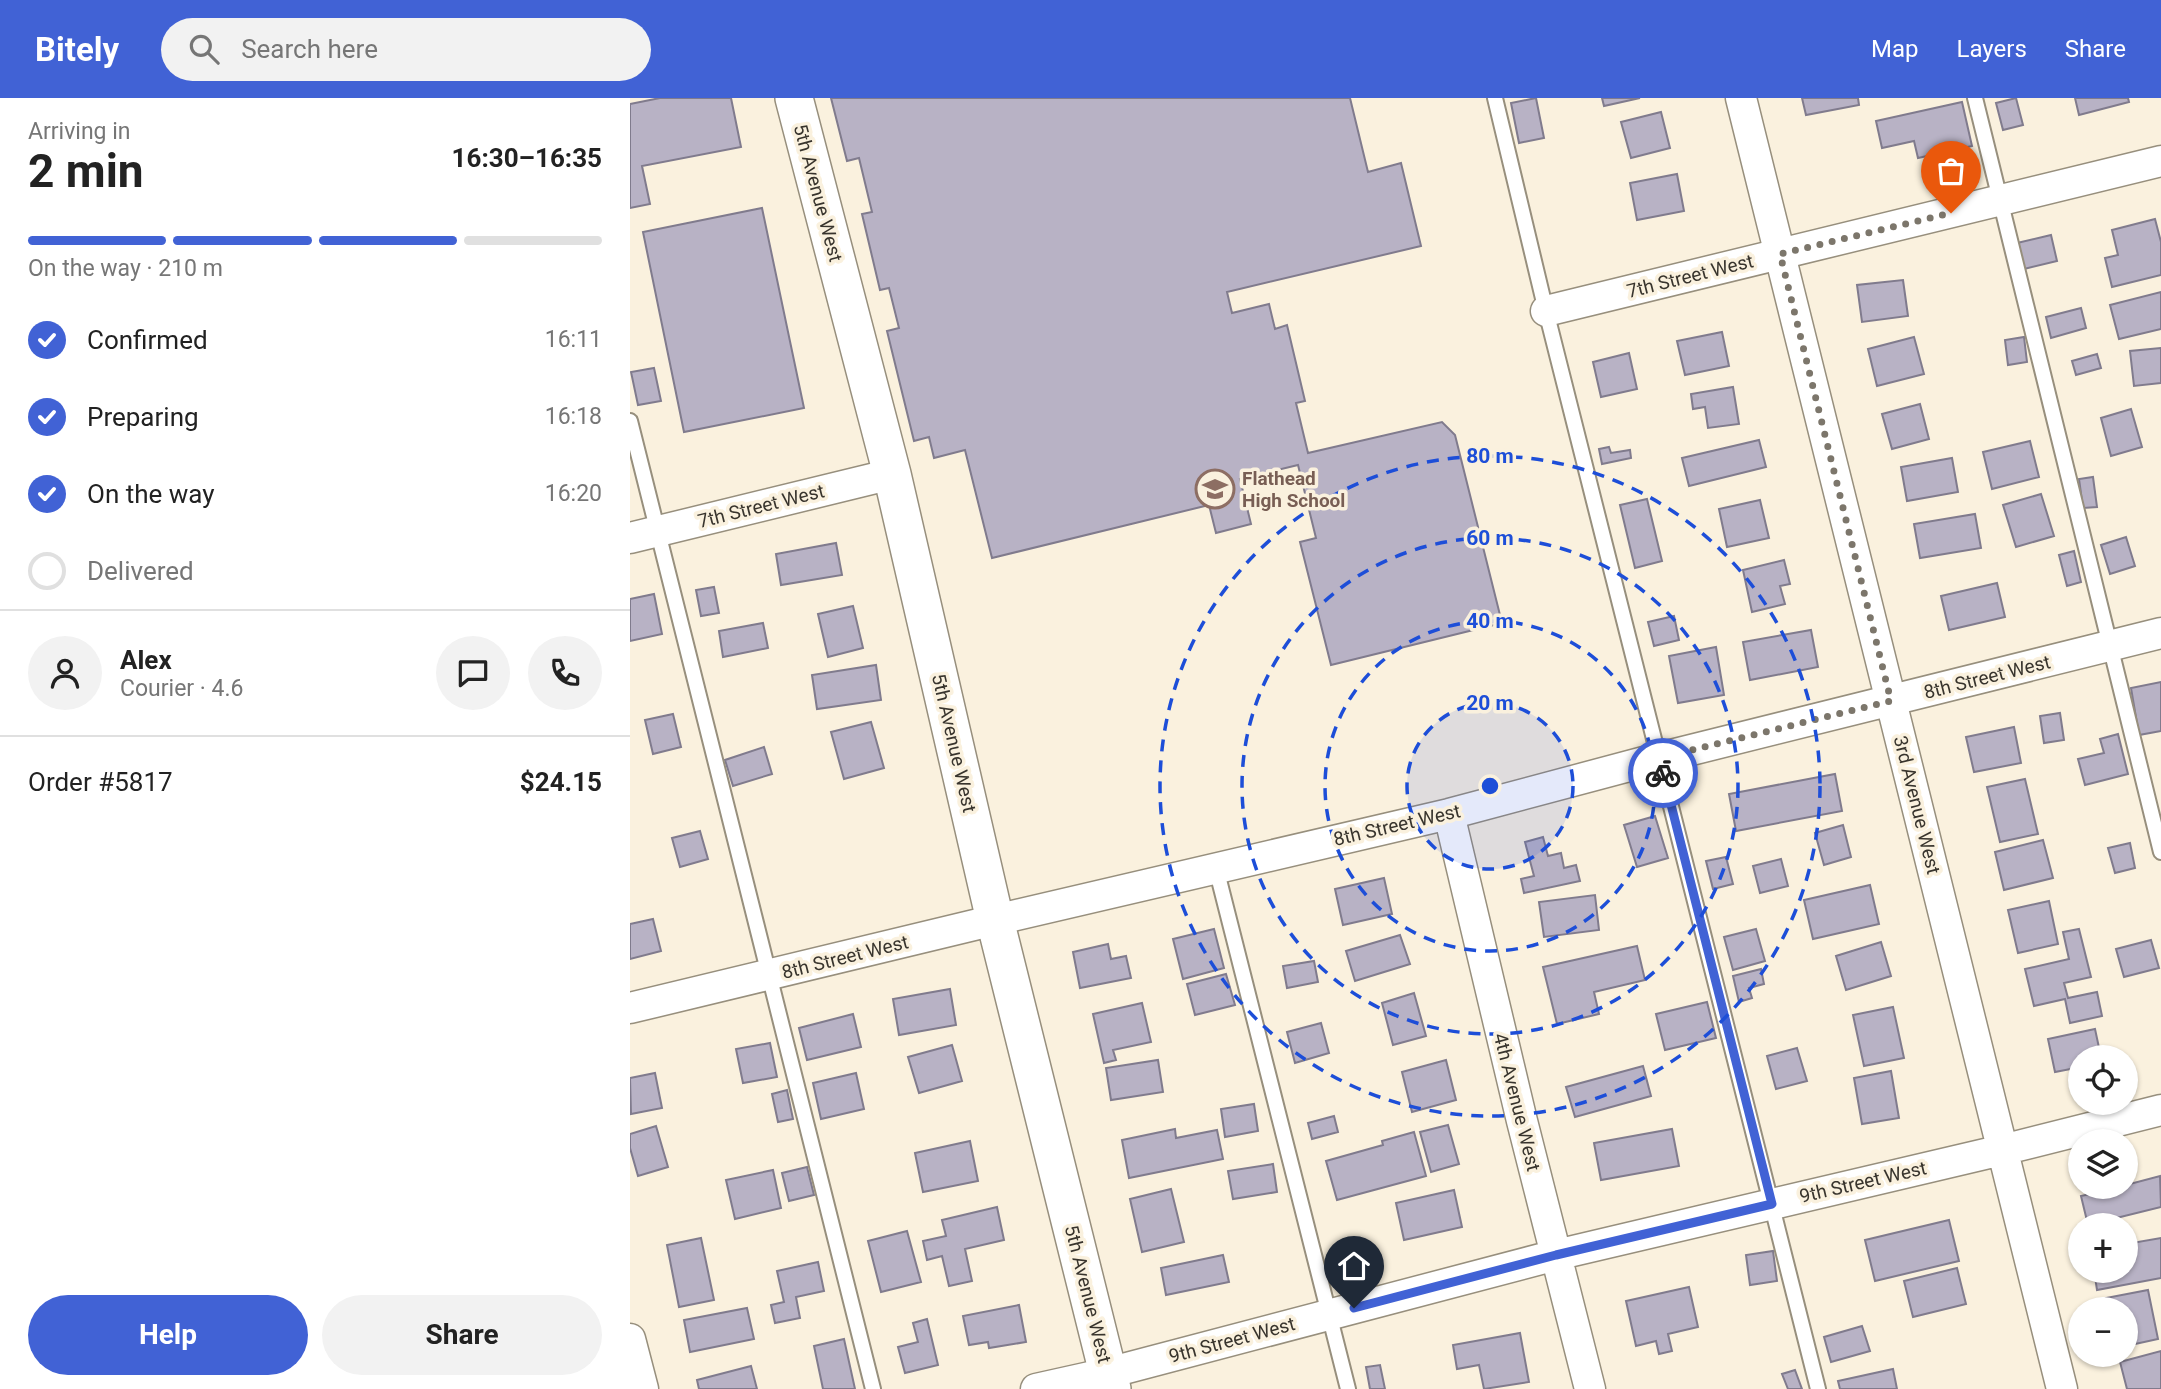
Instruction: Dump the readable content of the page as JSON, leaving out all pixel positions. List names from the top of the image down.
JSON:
{
  "streets": {
    "street": [
      "5th Avenue West",
      "7th Street West",
      "8th Street West",
      "3rd Avenue West",
      "4th Avenue West",
      "9th Street West"
    ]
  },
  "crossings": [
    ["5th Avenue West", "7th Street West"],
    ["5th Avenue West", "8th Street West"],
    ["5th Avenue West", "9th Street West"],
    ["7th Street West", "3rd Avenue West"],
    ["8th Street West", "3rd Avenue West"],
    ["8th Street West", "4th Avenue West"],
    ["3rd Avenue West", "9th Street West"],
    ["4th Avenue West", "9th Street West"]
  ],
  "places": {
    "school or university": ["Flathead High School"]
  },
  "page": {
    "header": "Bitely",
    "search": "Search here",
    "nav": ["Map", "Layers", "Share"],
    "heading": ["2 min", "Arriving in", "16:30–16:35"],
    "panel": [
      "Alex",
      "Courier · 4.6",
      "Order #5817",
      "$24.15"
    ],
    "bar": "On the way · 210 m",
    "list": [
      ["Confirmed", "16:11"],
      ["Preparing", "16:18"],
      ["On the way", "16:20"],
      "Delivered"
    ],
    "map_buttons": ["+", "−"],
    "buttons": ["Help", "Share"]
  },
  "rings": [
    "80 m",
    "60 m",
    "40 m",
    "20 m"
  ]
}
